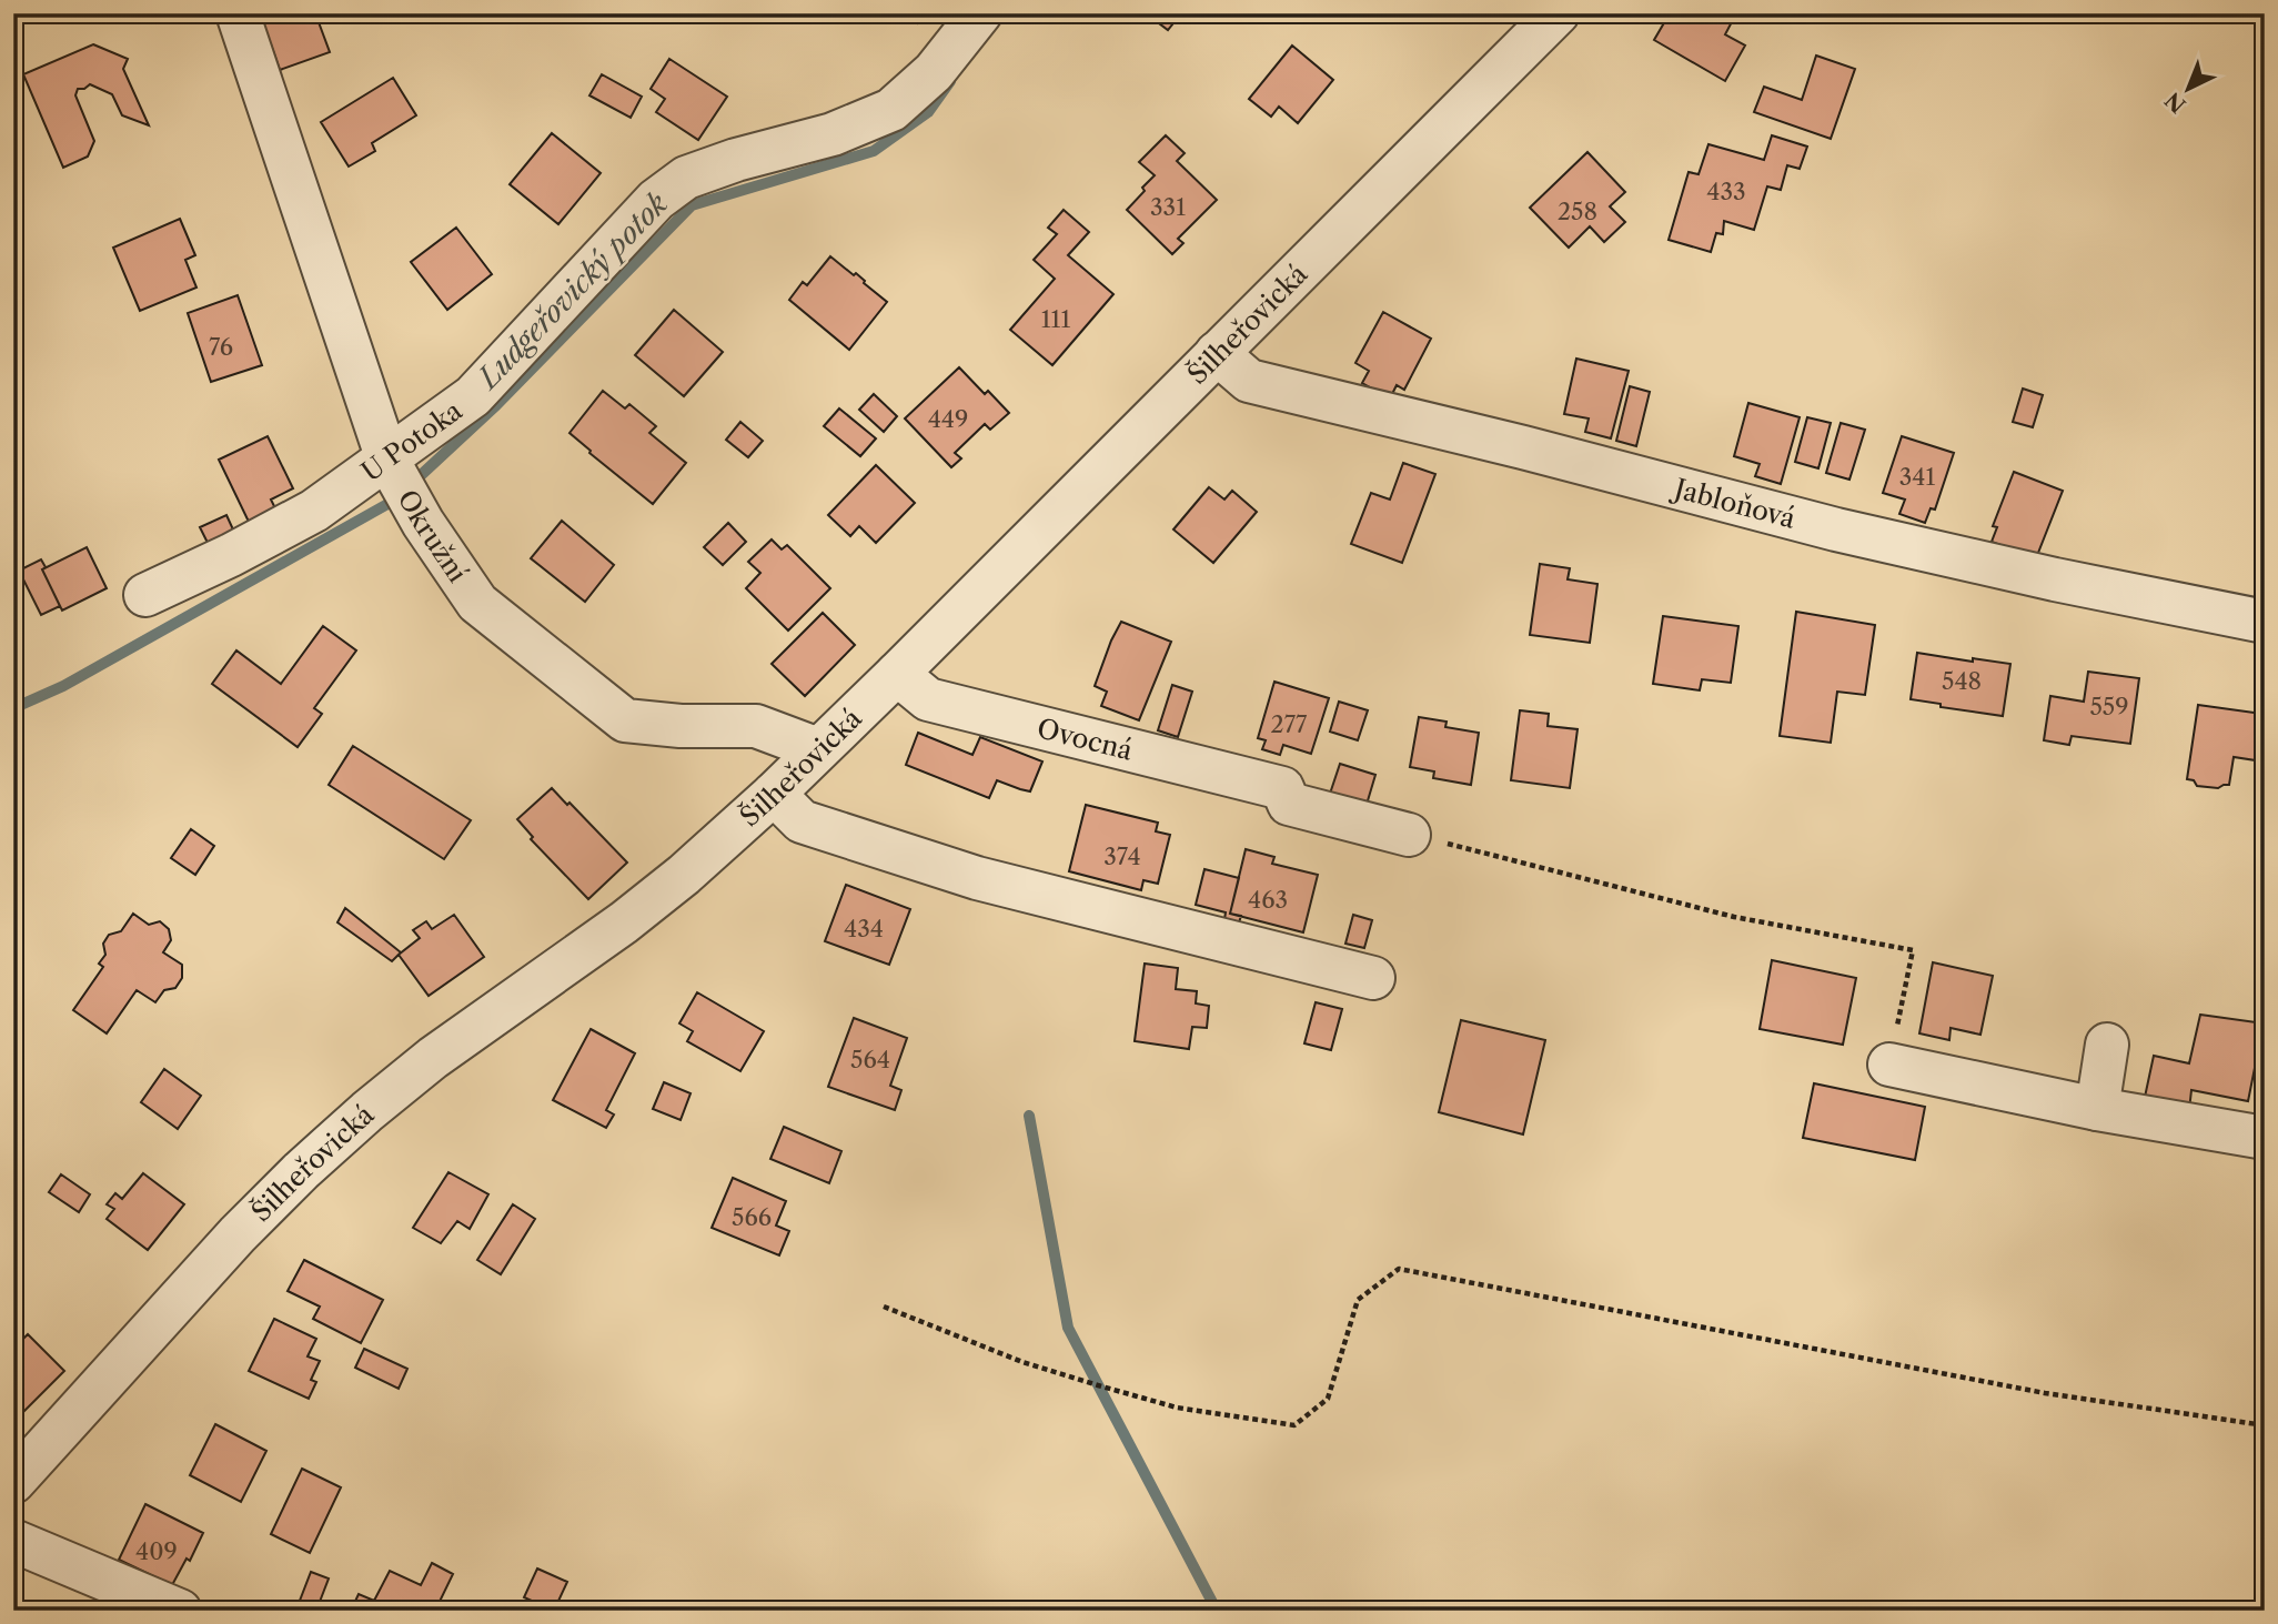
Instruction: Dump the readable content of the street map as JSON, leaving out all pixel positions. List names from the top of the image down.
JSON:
{
  "streets": {
    "street": [
      "Šilheřovická",
      "U Potoka",
      "Jabloňová",
      "Okružní",
      "Ovocná"
    ]
  },
  "crossings": [
    ["Šilheřovická", "Jabloňová"],
    ["Šilheřovická", "Okružní"],
    ["Šilheřovická", "Ovocná"],
    ["U Potoka", "Okružní"]
  ],
  "water": ["Ludgeřovický potok"],
  "house_numbers": [
    "433",
    "331",
    "258",
    "111",
    "76",
    "449",
    "341",
    "548",
    "559",
    "277",
    "374",
    "463",
    "434",
    "564",
    "566",
    "409"
  ],
  "north": "bottom left"
}
